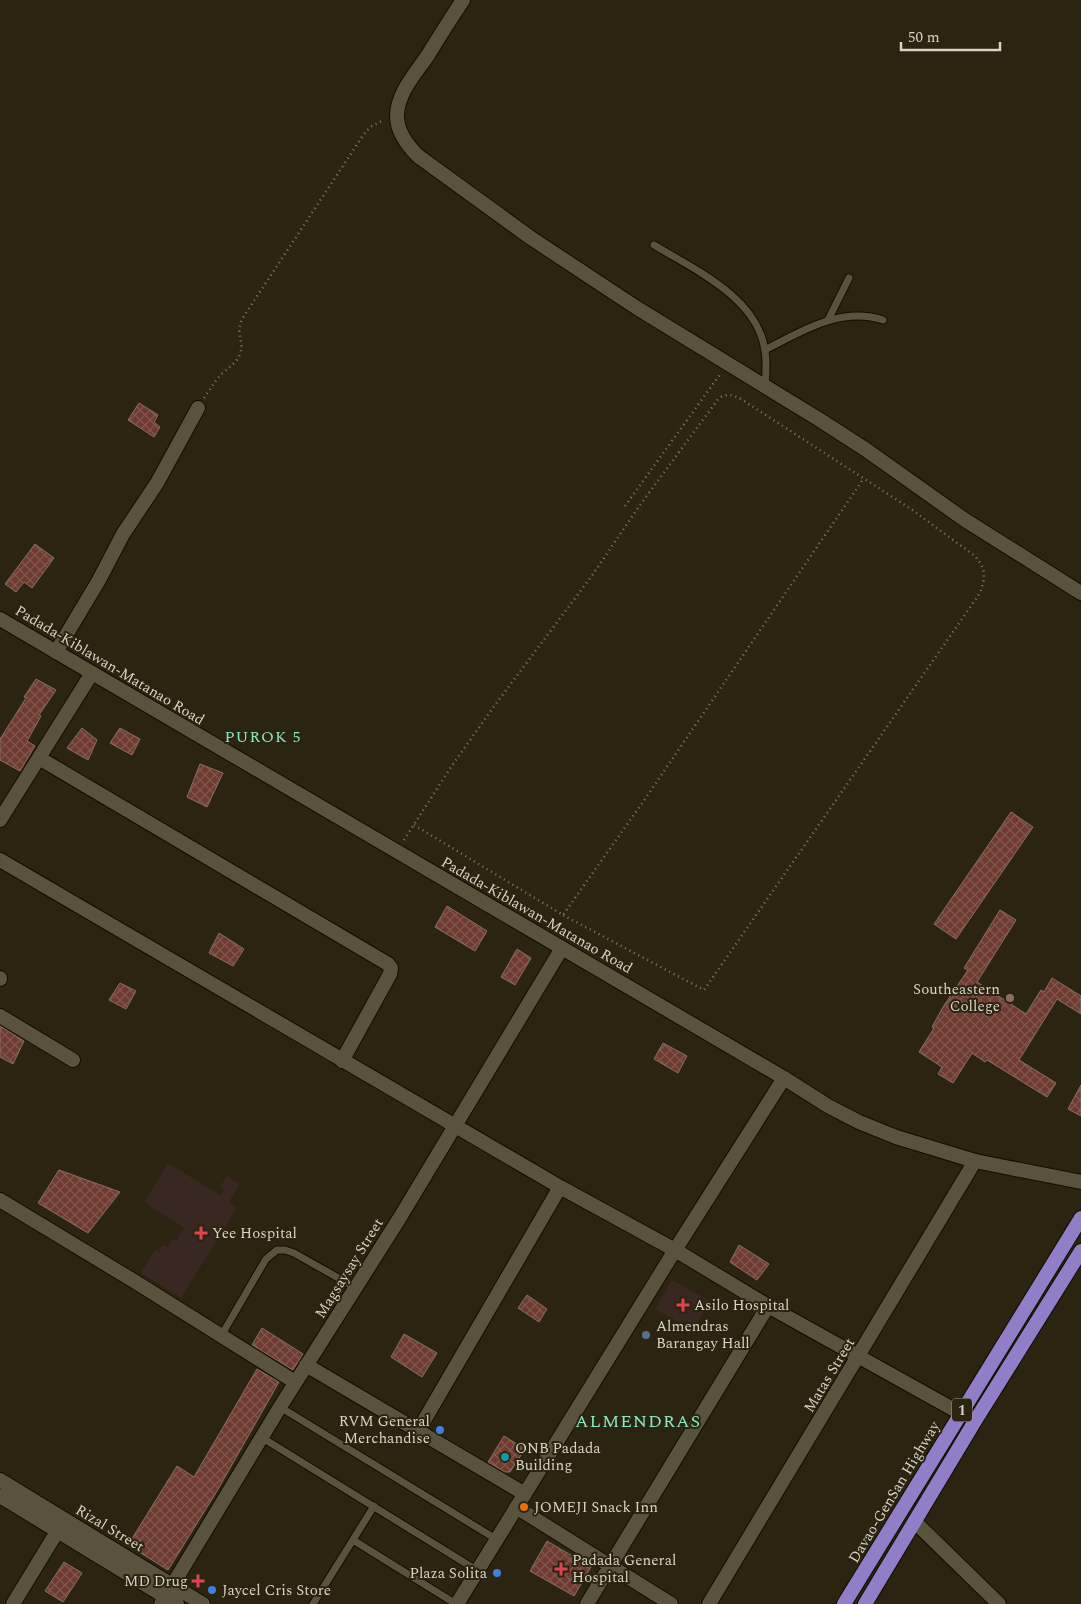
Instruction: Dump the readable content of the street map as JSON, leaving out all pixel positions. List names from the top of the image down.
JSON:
{
  "streets": {
    "highway": ["1", "Davao-GenSan Highway"],
    "street": [
      "Padada-Kiblawan-Matanao Road",
      "Magsaysay Street",
      "Matas Street",
      "Rizal Street"
    ]
  },
  "crossings": [
    ["Padada-Kiblawan-Matanao Road", "Magsaysay Street"],
    ["Padada-Kiblawan-Matanao Road", "Matas Street"],
    ["Magsaysay Street", "Rizal Street"]
  ],
  "districts": ["PUROK 5", "ALMENDRAS"],
  "places": {
    "other": [
      "Southeastern College",
      "Almendras Barangay Hall",
      "RVM General Merchandise",
      "ONB Padada Building",
      "JOMEJI Snack Inn",
      "Plaza Solita",
      "Jaycel Cris Store"
    ],
    "health": [
      "Yee Hospital",
      "Asilo Hospital",
      "Padada General Hospital",
      "MD Drug"
    ]
  },
  "scale_bar": "50 m"
}
